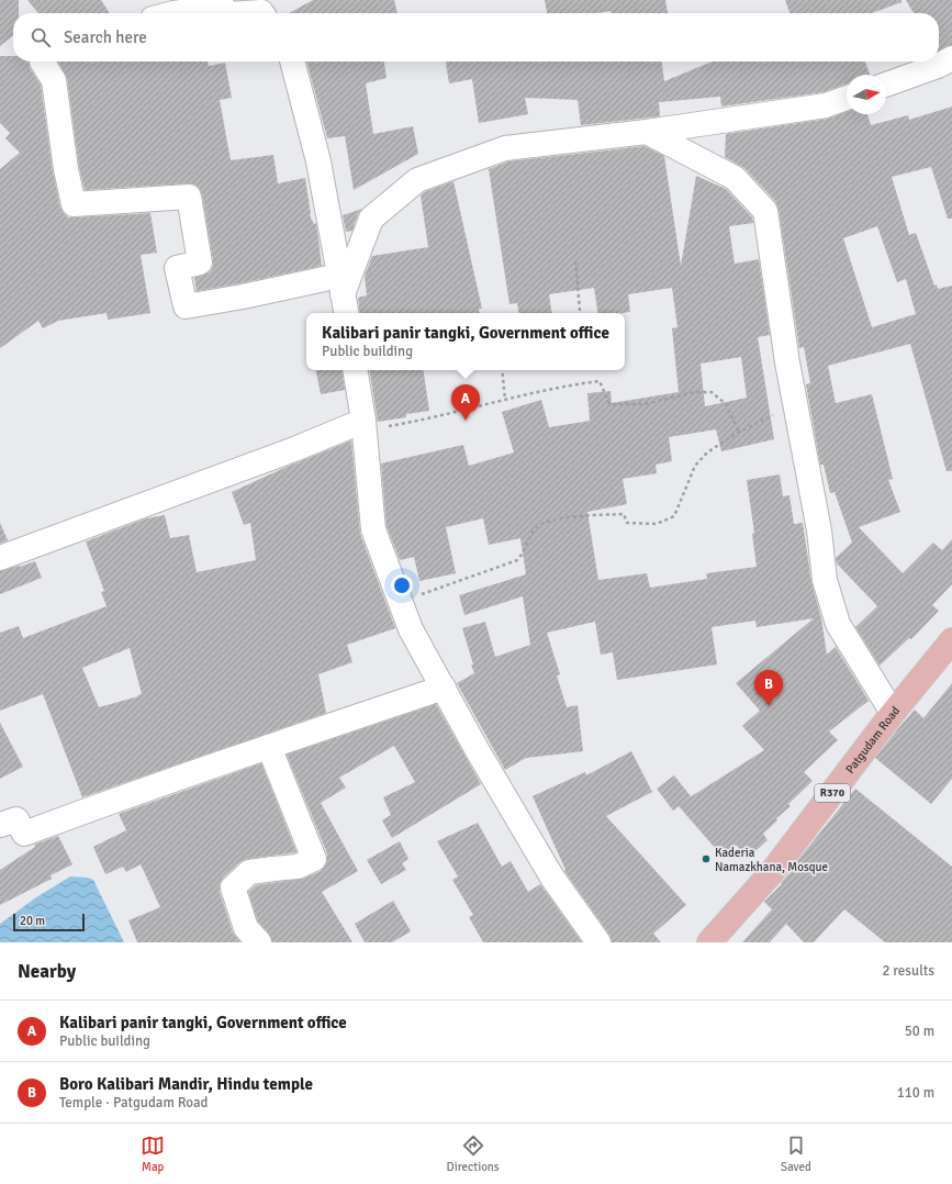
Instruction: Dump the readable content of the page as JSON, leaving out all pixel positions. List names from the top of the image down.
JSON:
{
  "streets": {
    "main road": ["Patgudam Road", "R370"]
  },
  "places": ["Kaderia Namazkhana, Mosque"],
  "scale_bar": "20 m",
  "north": "right",
  "page": {
    "search": "Search here",
    "popup": ["Kalibari panir tangki, Government office", "Public building"],
    "pins": ["A", "B"],
    "scale": "20 m",
    "heading": ["Nearby", "2 results"],
    "list": [
      {
        "mark": "A",
        "name": "Kalibari panir tangki, Government office",
        "note": "Public building",
        "value": "50 m"
      },
      {
        "mark": "B",
        "name": "Boro Kalibari Mandir, Hindu temple",
        "note": "Temple · Patgudam Road",
        "value": "110 m"
      }
    ],
    "nav": ["Map", "Directions", "Saved"]
  }
}
